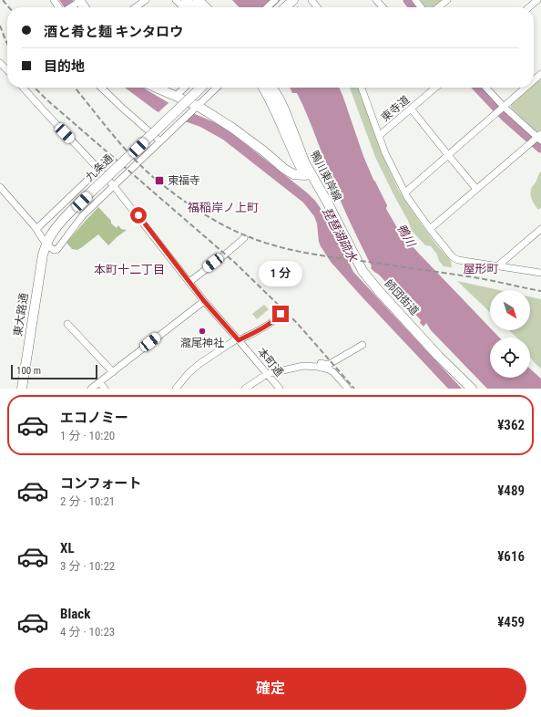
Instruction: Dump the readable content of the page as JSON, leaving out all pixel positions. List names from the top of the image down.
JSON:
{
  "streets": {
    "street": [
      "東寺道",
      "九条通",
      "鴨川東岸線",
      "師団街道",
      "東大路通",
      "本町通"
    ]
  },
  "crossings": [
    ["九条通", "東大路通"],
    ["鴨川東岸線", "師団街道"]
  ],
  "districts": ["福稲岸ノ上町", "屋形町", "本町十二丁目"],
  "water": ["琵琶湖疏水", "鴨川"],
  "places": {
    "transit": ["東福寺"],
    "other": ["瀧尾神社"]
  },
  "scale_bar": "100 m",
  "north": "bottom right",
  "page": {
    "banner": ["酒と肴と麺 キンタロウ", "目的地"],
    "bubble": "1 分",
    "scale": "100 m",
    "list": [
      {
        "name": "エコノミー",
        "note": "1 分 · 10:20",
        "value": "¥362"
      },
      {
        "name": "コンフォート",
        "note": "2 分 · 10:21",
        "value": "¥489"
      },
      {
        "name": "XL",
        "note": "3 分 · 10:22",
        "value": "¥616"
      },
      {
        "name": "Black",
        "note": "4 分 · 10:23",
        "value": "¥459"
      }
    ],
    "buttons": "確定"
  }
}
